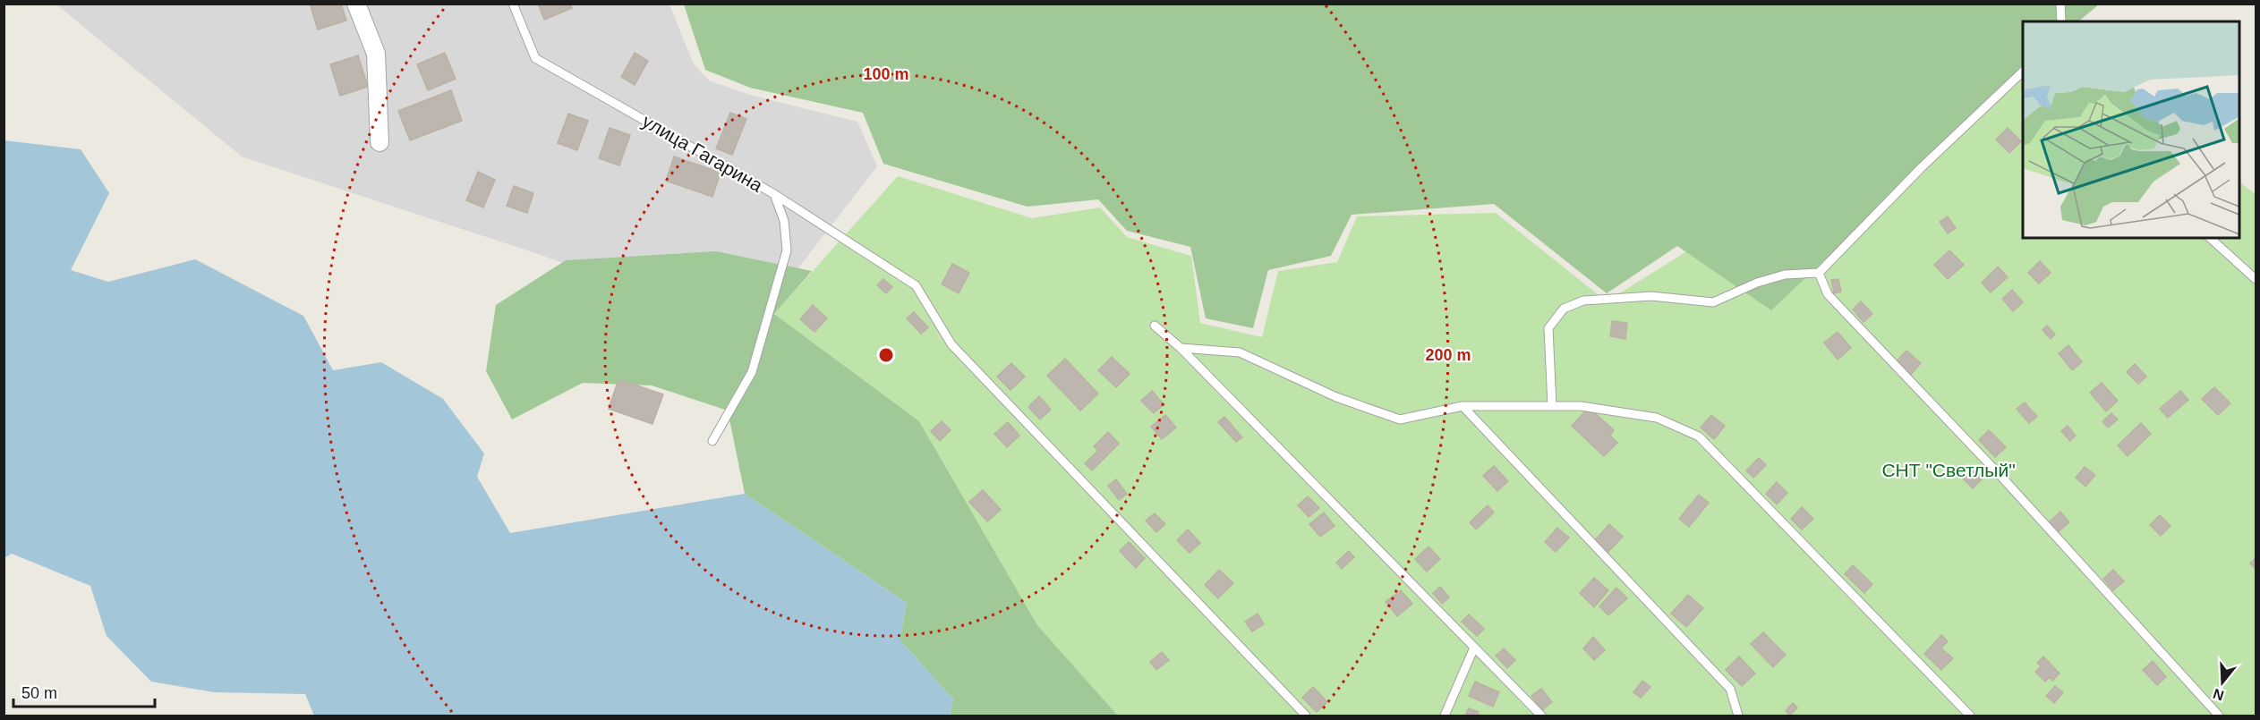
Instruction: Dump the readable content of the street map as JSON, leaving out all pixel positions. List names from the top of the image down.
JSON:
{
  "streets": {
    "lane": ["улица Гагарина"]
  },
  "parks": ["СНТ \"Светлый\""],
  "scale_bar": "50 m",
  "north": "bottom",
  "rings": ["100 m", "200 m"]
}
